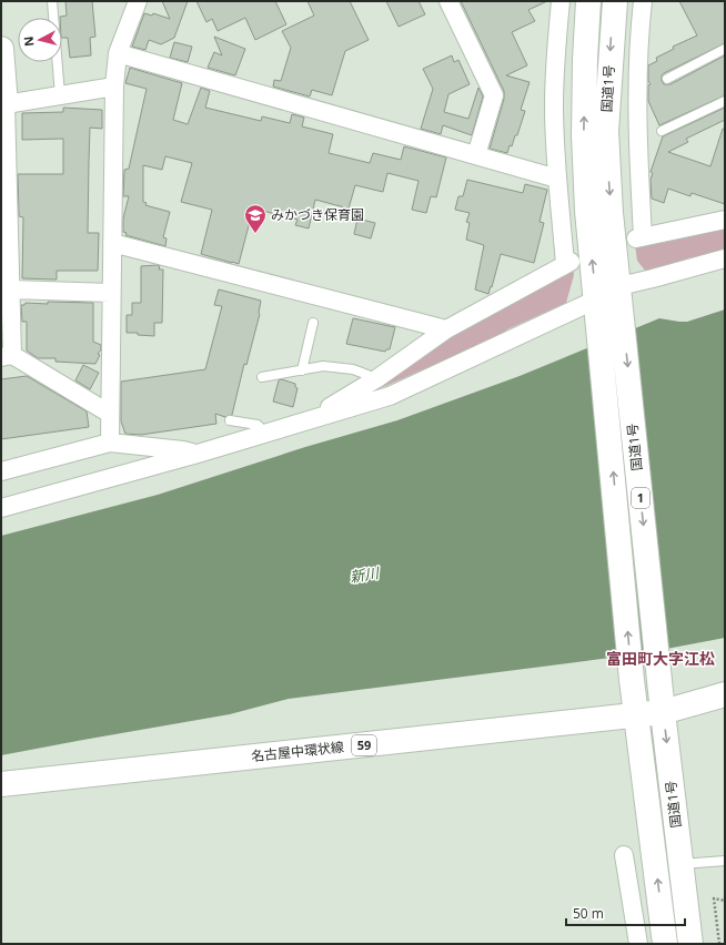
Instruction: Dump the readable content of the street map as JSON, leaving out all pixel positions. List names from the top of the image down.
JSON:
{
  "streets": {
    "main road": [
      "国道1号",
      "1",
      "59",
      "名古屋中環状線"
    ]
  },
  "crossings": [
    ["国道1号", "名古屋中環状線"]
  ],
  "districts": ["富田町大字江松"],
  "water": ["新川"],
  "places": {
    "school or university": ["みかづき保育園"]
  },
  "scale_bar": "50 m",
  "north": "left"
}
